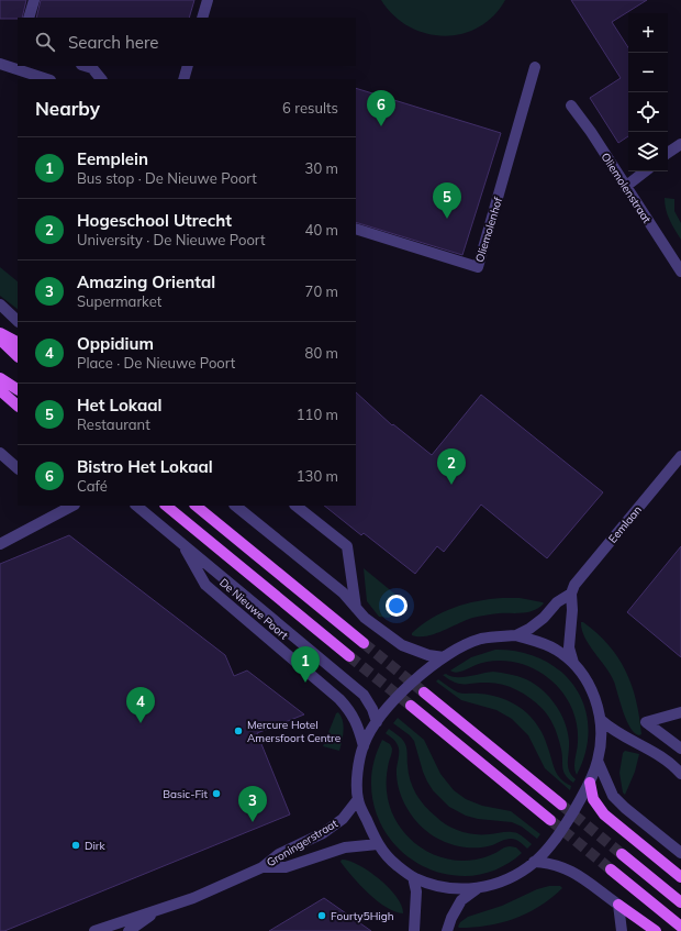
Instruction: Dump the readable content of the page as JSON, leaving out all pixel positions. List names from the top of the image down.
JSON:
{
  "streets": {
    "main road": ["De Nieuwe Poort"],
    "street": [
      "Oliemolenstraat",
      "Oliemolenhof",
      "Eemlaan",
      "Groningerstraat"
    ]
  },
  "crossings": [
    ["Eemlaan", "De Nieuwe Poort"],
    ["De Nieuwe Poort", "Groningerstraat"]
  ],
  "places": [
    "Mercure Hotel Amersfoort Centre",
    "Basic-Fit",
    "Dirk",
    "Fourty5High"
  ],
  "page": {
    "map_buttons": ["+", "−"],
    "search": "Search here",
    "heading": ["Nearby", "6 results"],
    "pins": [
      "6",
      "5",
      "2",
      "1",
      "4",
      "3"
    ],
    "list": [
      {
        "mark": "1",
        "name": "Eemplein",
        "note": "Bus stop · De Nieuwe Poort",
        "value": "30 m"
      },
      {
        "mark": "2",
        "name": "Hogeschool Utrecht",
        "note": "University · De Nieuwe Poort",
        "value": "40 m"
      },
      {
        "mark": "3",
        "name": "Amazing Oriental",
        "note": "Supermarket",
        "value": "70 m"
      },
      {
        "mark": "4",
        "name": "Oppidium",
        "note": "Place · De Nieuwe Poort",
        "value": "80 m"
      },
      {
        "mark": "5",
        "name": "Het Lokaal",
        "note": "Restaurant",
        "value": "110 m"
      },
      {
        "mark": "6",
        "name": "Bistro Het Lokaal",
        "note": "Café",
        "value": "130 m"
      }
    ]
  }
}
